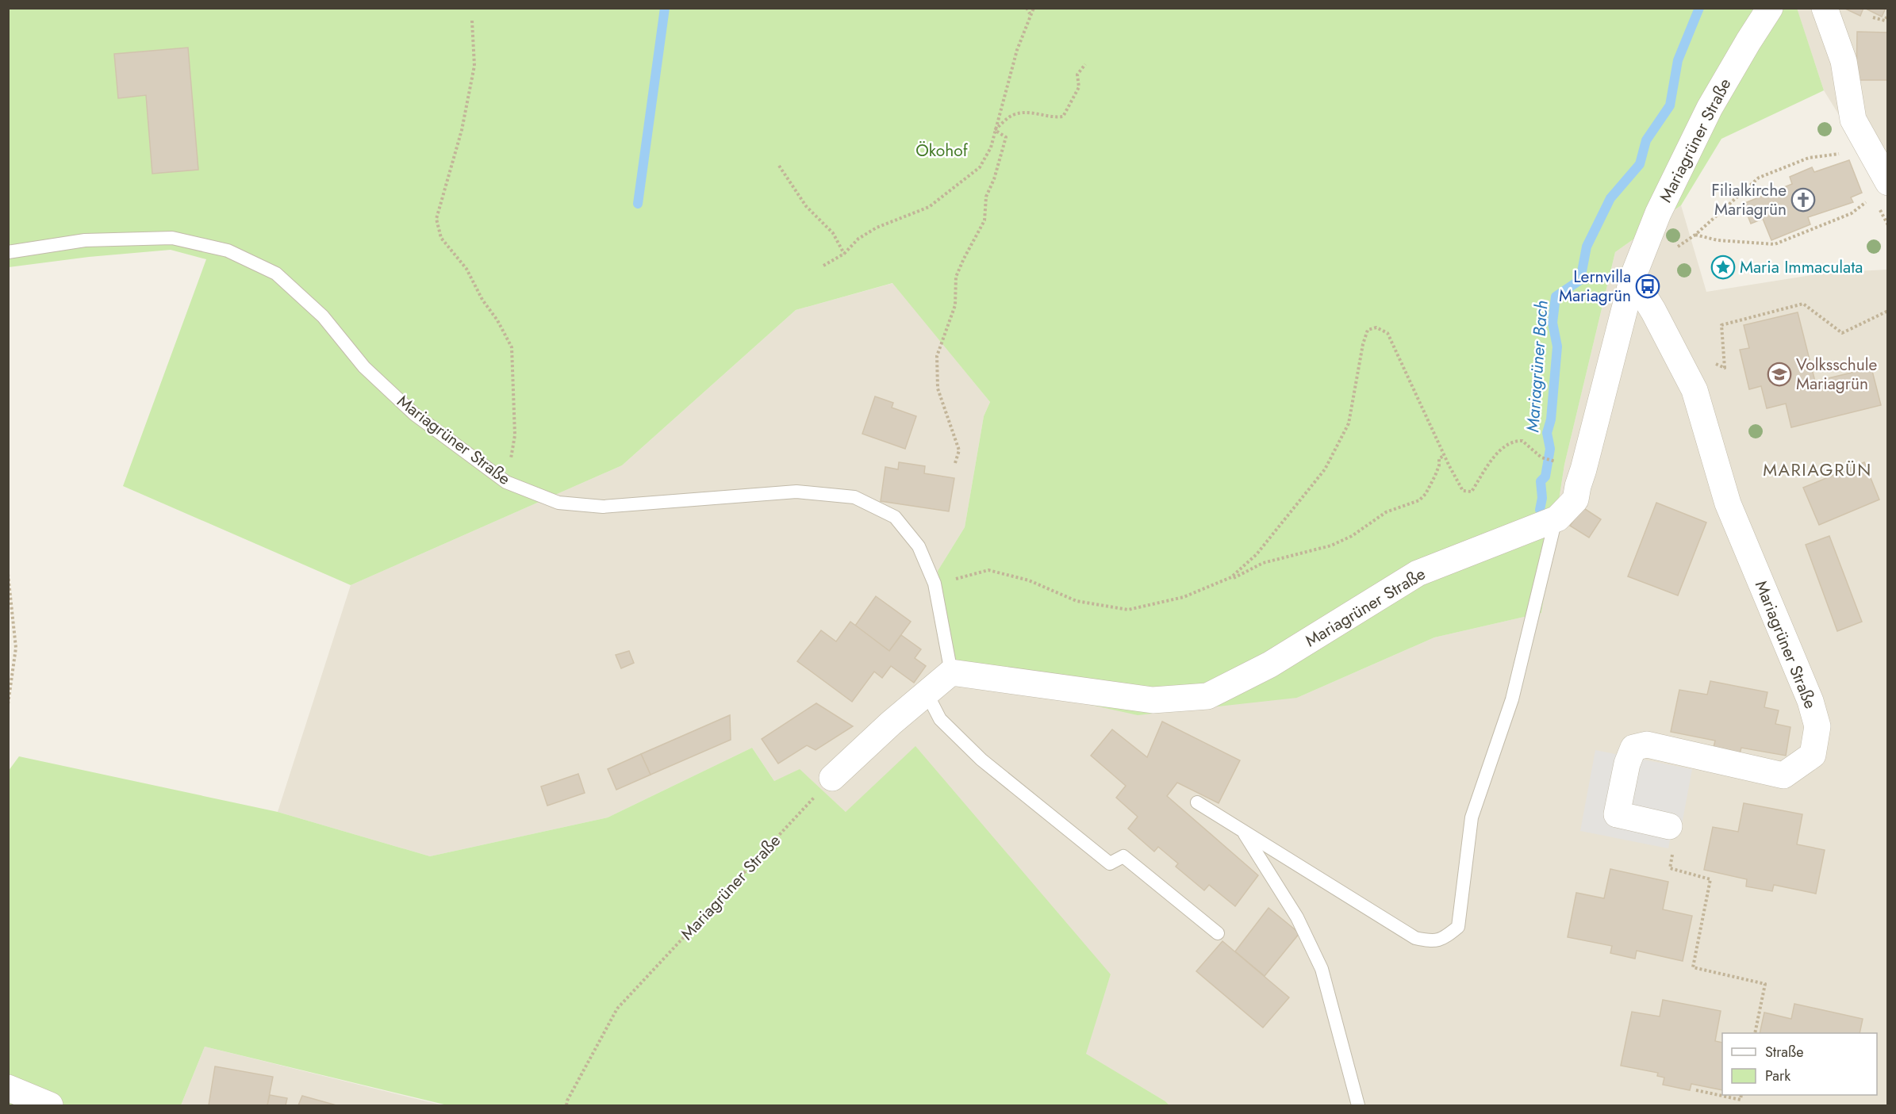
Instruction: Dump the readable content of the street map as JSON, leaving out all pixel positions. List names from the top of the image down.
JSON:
{
  "streets": {
    "street": ["Mariagrüner Straße"]
  },
  "districts": ["MARIAGRÜN"],
  "water": ["Mariagrüner Bach"],
  "parks": ["Ökohof"],
  "places": {
    "church": ["Filialkirche Mariagrün"],
    "place": ["Maria Immaculata"],
    "bus stop": ["Lernvilla Mariagrün"],
    "school or university": ["Volksschule Mariagrün"]
  },
  "legend": ["Straße", "Park"]
}
